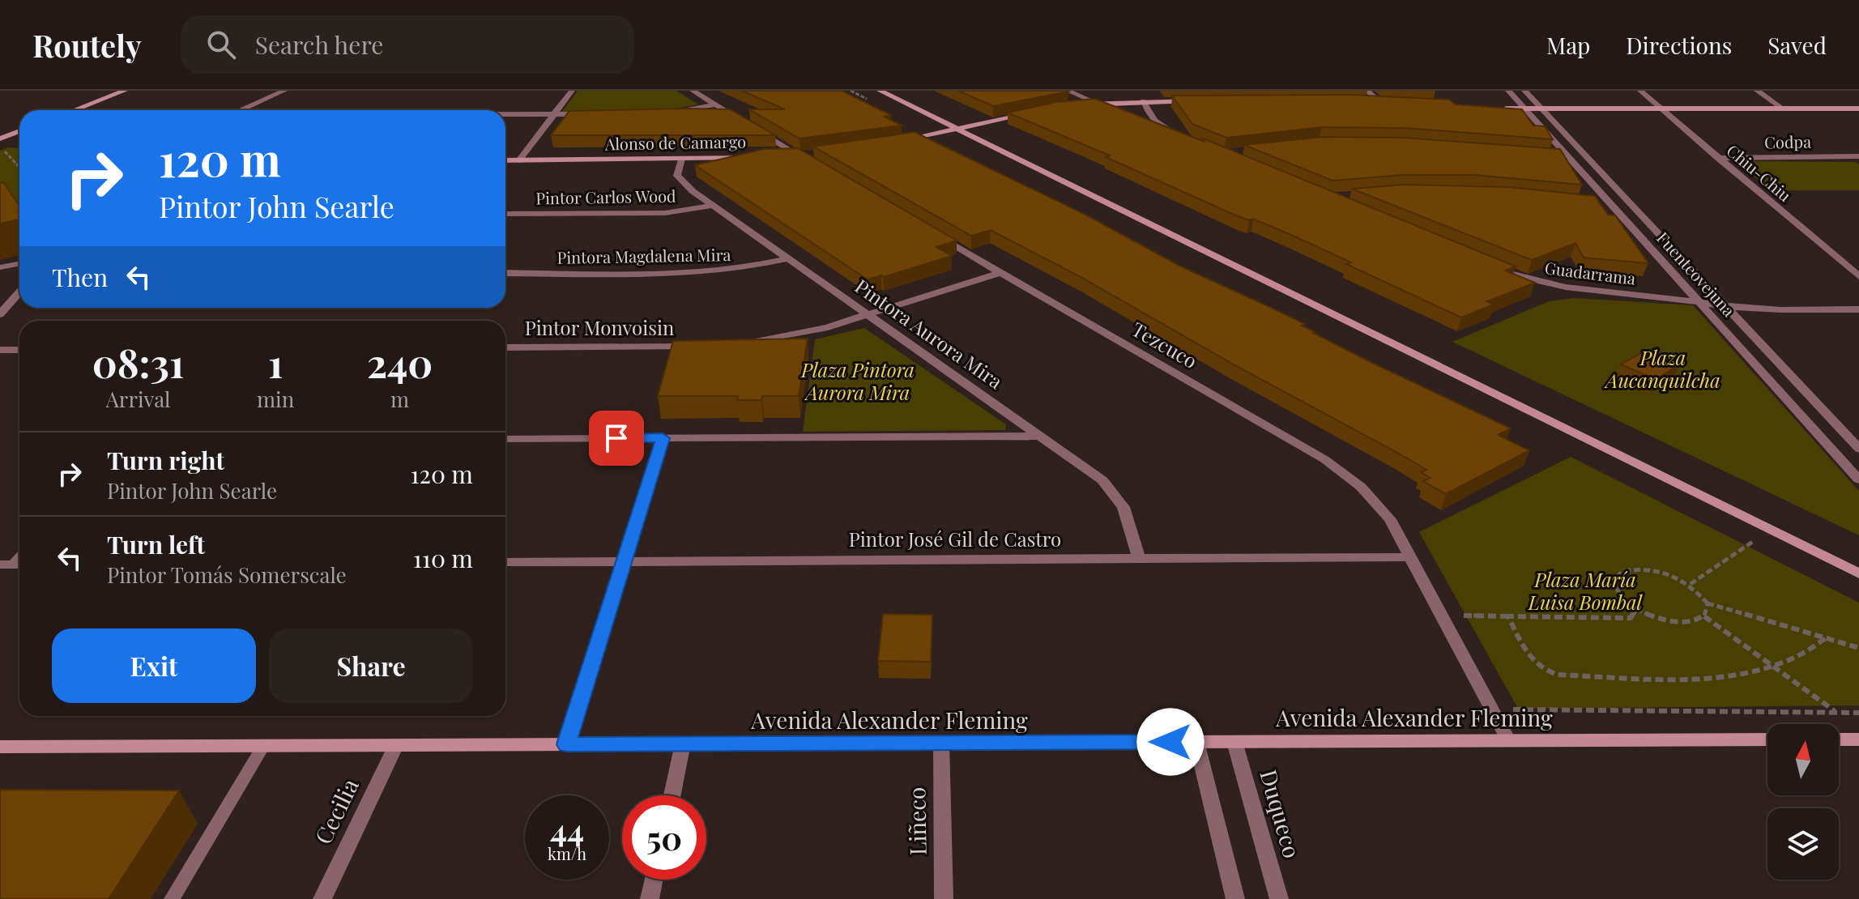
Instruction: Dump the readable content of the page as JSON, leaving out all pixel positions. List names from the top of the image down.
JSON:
{
  "streets": {
    "main road": ["Alonso de Camargo", "Avenida Alexander Fleming"],
    "street": [
      "Codpa",
      "Chiu-Chiu",
      "Pintor Carlos Wood",
      "Pintora Magdalena Mira",
      "Guadarrama",
      "Fuenteovejuna",
      "Pintor Monvoisin",
      "Pintora Aurora Mira",
      "Tezcuco",
      "Pintor José Gil de Castro",
      "Cecilia",
      "Duqueco",
      "Liñeco"
    ]
  },
  "crossings": [
    ["Codpa", "Chiu-Chiu"],
    ["Alonso de Camargo", "Pintora Aurora Mira"],
    ["Pintor Carlos Wood", "Pintora Aurora Mira"],
    ["Pintora Magdalena Mira", "Pintora Aurora Mira"],
    ["Guadarrama", "Fuenteovejuna"],
    ["Pintora Aurora Mira", "Pintor José Gil de Castro"],
    ["Tezcuco", "Pintor José Gil de Castro"],
    ["Tezcuco", "Avenida Alexander Fleming"],
    ["Avenida Alexander Fleming", "Cecilia"],
    ["Avenida Alexander Fleming", "Duqueco"],
    ["Avenida Alexander Fleming", "Liñeco"]
  ],
  "parks": ["Plaza Aucanquilcha", "Plaza Pintora Aurora Mira", "Plaza María Luisa Bombal"],
  "north": "top",
  "page": {
    "header": "Routely",
    "search": "Search here",
    "nav": ["Map", "Directions", "Saved"],
    "turn": ["120 m", "Pintor John Searle"],
    "then": "Then",
    "eta": [
      "08:31",
      "Arrival",
      "1",
      "min",
      "240",
      "m"
    ],
    "list": [
      {
        "name": "Turn right",
        "note": "Pintor John Searle",
        "value": "120 m"
      },
      {
        "name": "Turn left",
        "note": "Pintor Tomás Somerscale",
        "value": "110 m"
      }
    ],
    "buttons": ["Exit", "Share"],
    "speed": "44 km/h",
    "limit": "50"
  }
}
